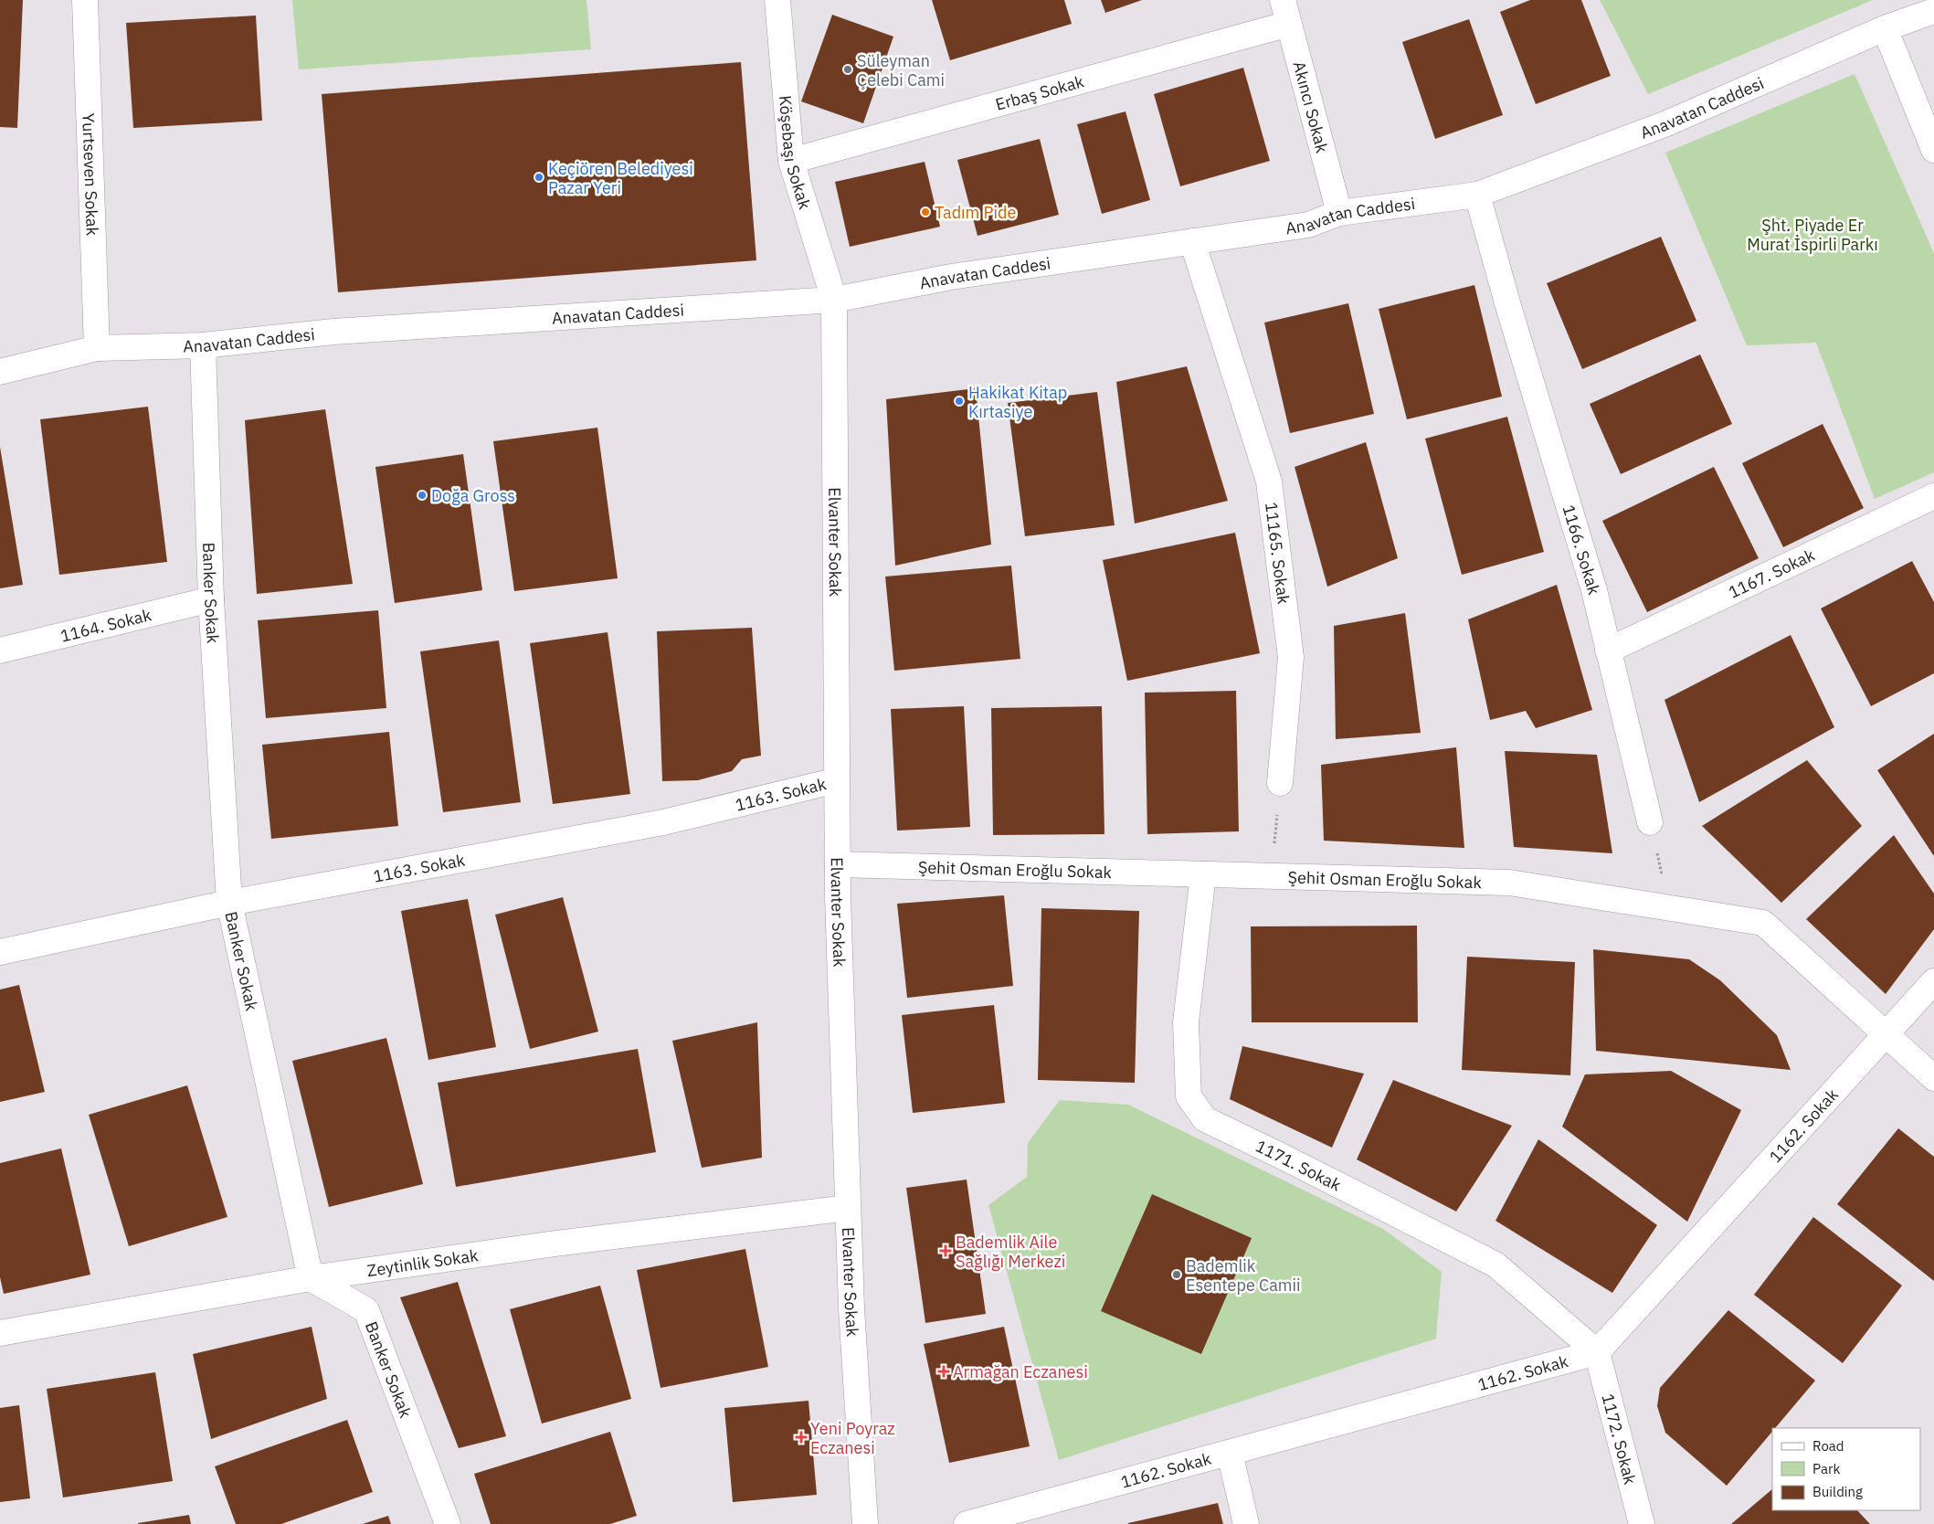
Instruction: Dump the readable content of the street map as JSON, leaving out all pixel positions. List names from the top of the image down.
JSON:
{
  "streets": {
    "street": [
      "Erbaş Sokak",
      "Akıncı Sokak",
      "Anavatan Caddesi",
      "Köşebaşı Sokak",
      "Yurtseven Sokak",
      "Elvanter Sokak",
      "1166. Sokak",
      "11165. Sokak",
      "1167. Sokak",
      "Banker Sokak",
      "1164. Sokak",
      "1163. Sokak",
      "Şehit Osman Eroğlu Sokak",
      "1162. Sokak",
      "1171. Sokak",
      "Zeytinlik Sokak",
      "1172. Sokak"
    ]
  },
  "crossings": [
    ["Erbaş Sokak", "Akıncı Sokak"],
    ["Erbaş Sokak", "Köşebaşı Sokak"],
    ["Akıncı Sokak", "Anavatan Caddesi"],
    ["Anavatan Caddesi", "Köşebaşı Sokak"],
    ["Anavatan Caddesi", "Yurtseven Sokak"],
    ["Anavatan Caddesi", "Elvanter Sokak"],
    ["Anavatan Caddesi", "1166. Sokak"],
    ["Anavatan Caddesi", "11165. Sokak"],
    ["Anavatan Caddesi", "Banker Sokak"],
    ["Köşebaşı Sokak", "Elvanter Sokak"],
    ["Elvanter Sokak", "1163. Sokak"],
    ["Elvanter Sokak", "Şehit Osman Eroğlu Sokak"],
    ["Elvanter Sokak", "Zeytinlik Sokak"],
    ["1166. Sokak", "1167. Sokak"],
    ["Banker Sokak", "1164. Sokak"],
    ["Banker Sokak", "1163. Sokak"],
    ["Banker Sokak", "Zeytinlik Sokak"],
    ["Şehit Osman Eroğlu Sokak", "1162. Sokak"],
    ["Şehit Osman Eroğlu Sokak", "1171. Sokak"],
    ["1162. Sokak", "1171. Sokak"],
    ["1162. Sokak", "1172. Sokak"],
    ["1171. Sokak", "1172. Sokak"]
  ],
  "parks": ["Şht. Piyade Er Murat İspirli Parkı"],
  "places": {
    "other": [
      "Süleyman Çelebi Cami",
      "Keçiören Belediyesi Pazar Yeri",
      "Tadım Pide",
      "Hakikat Kitap Kırtasiye",
      "Doğa Gross",
      "Bademlik Esentepe Camii"
    ],
    "health": ["Bademlik Aile Sağlığı Merkezi", "Armağan Eczanesi", "Yeni Poyraz Eczanesi"]
  },
  "legend": ["Road", "Park", "Building"]
}
